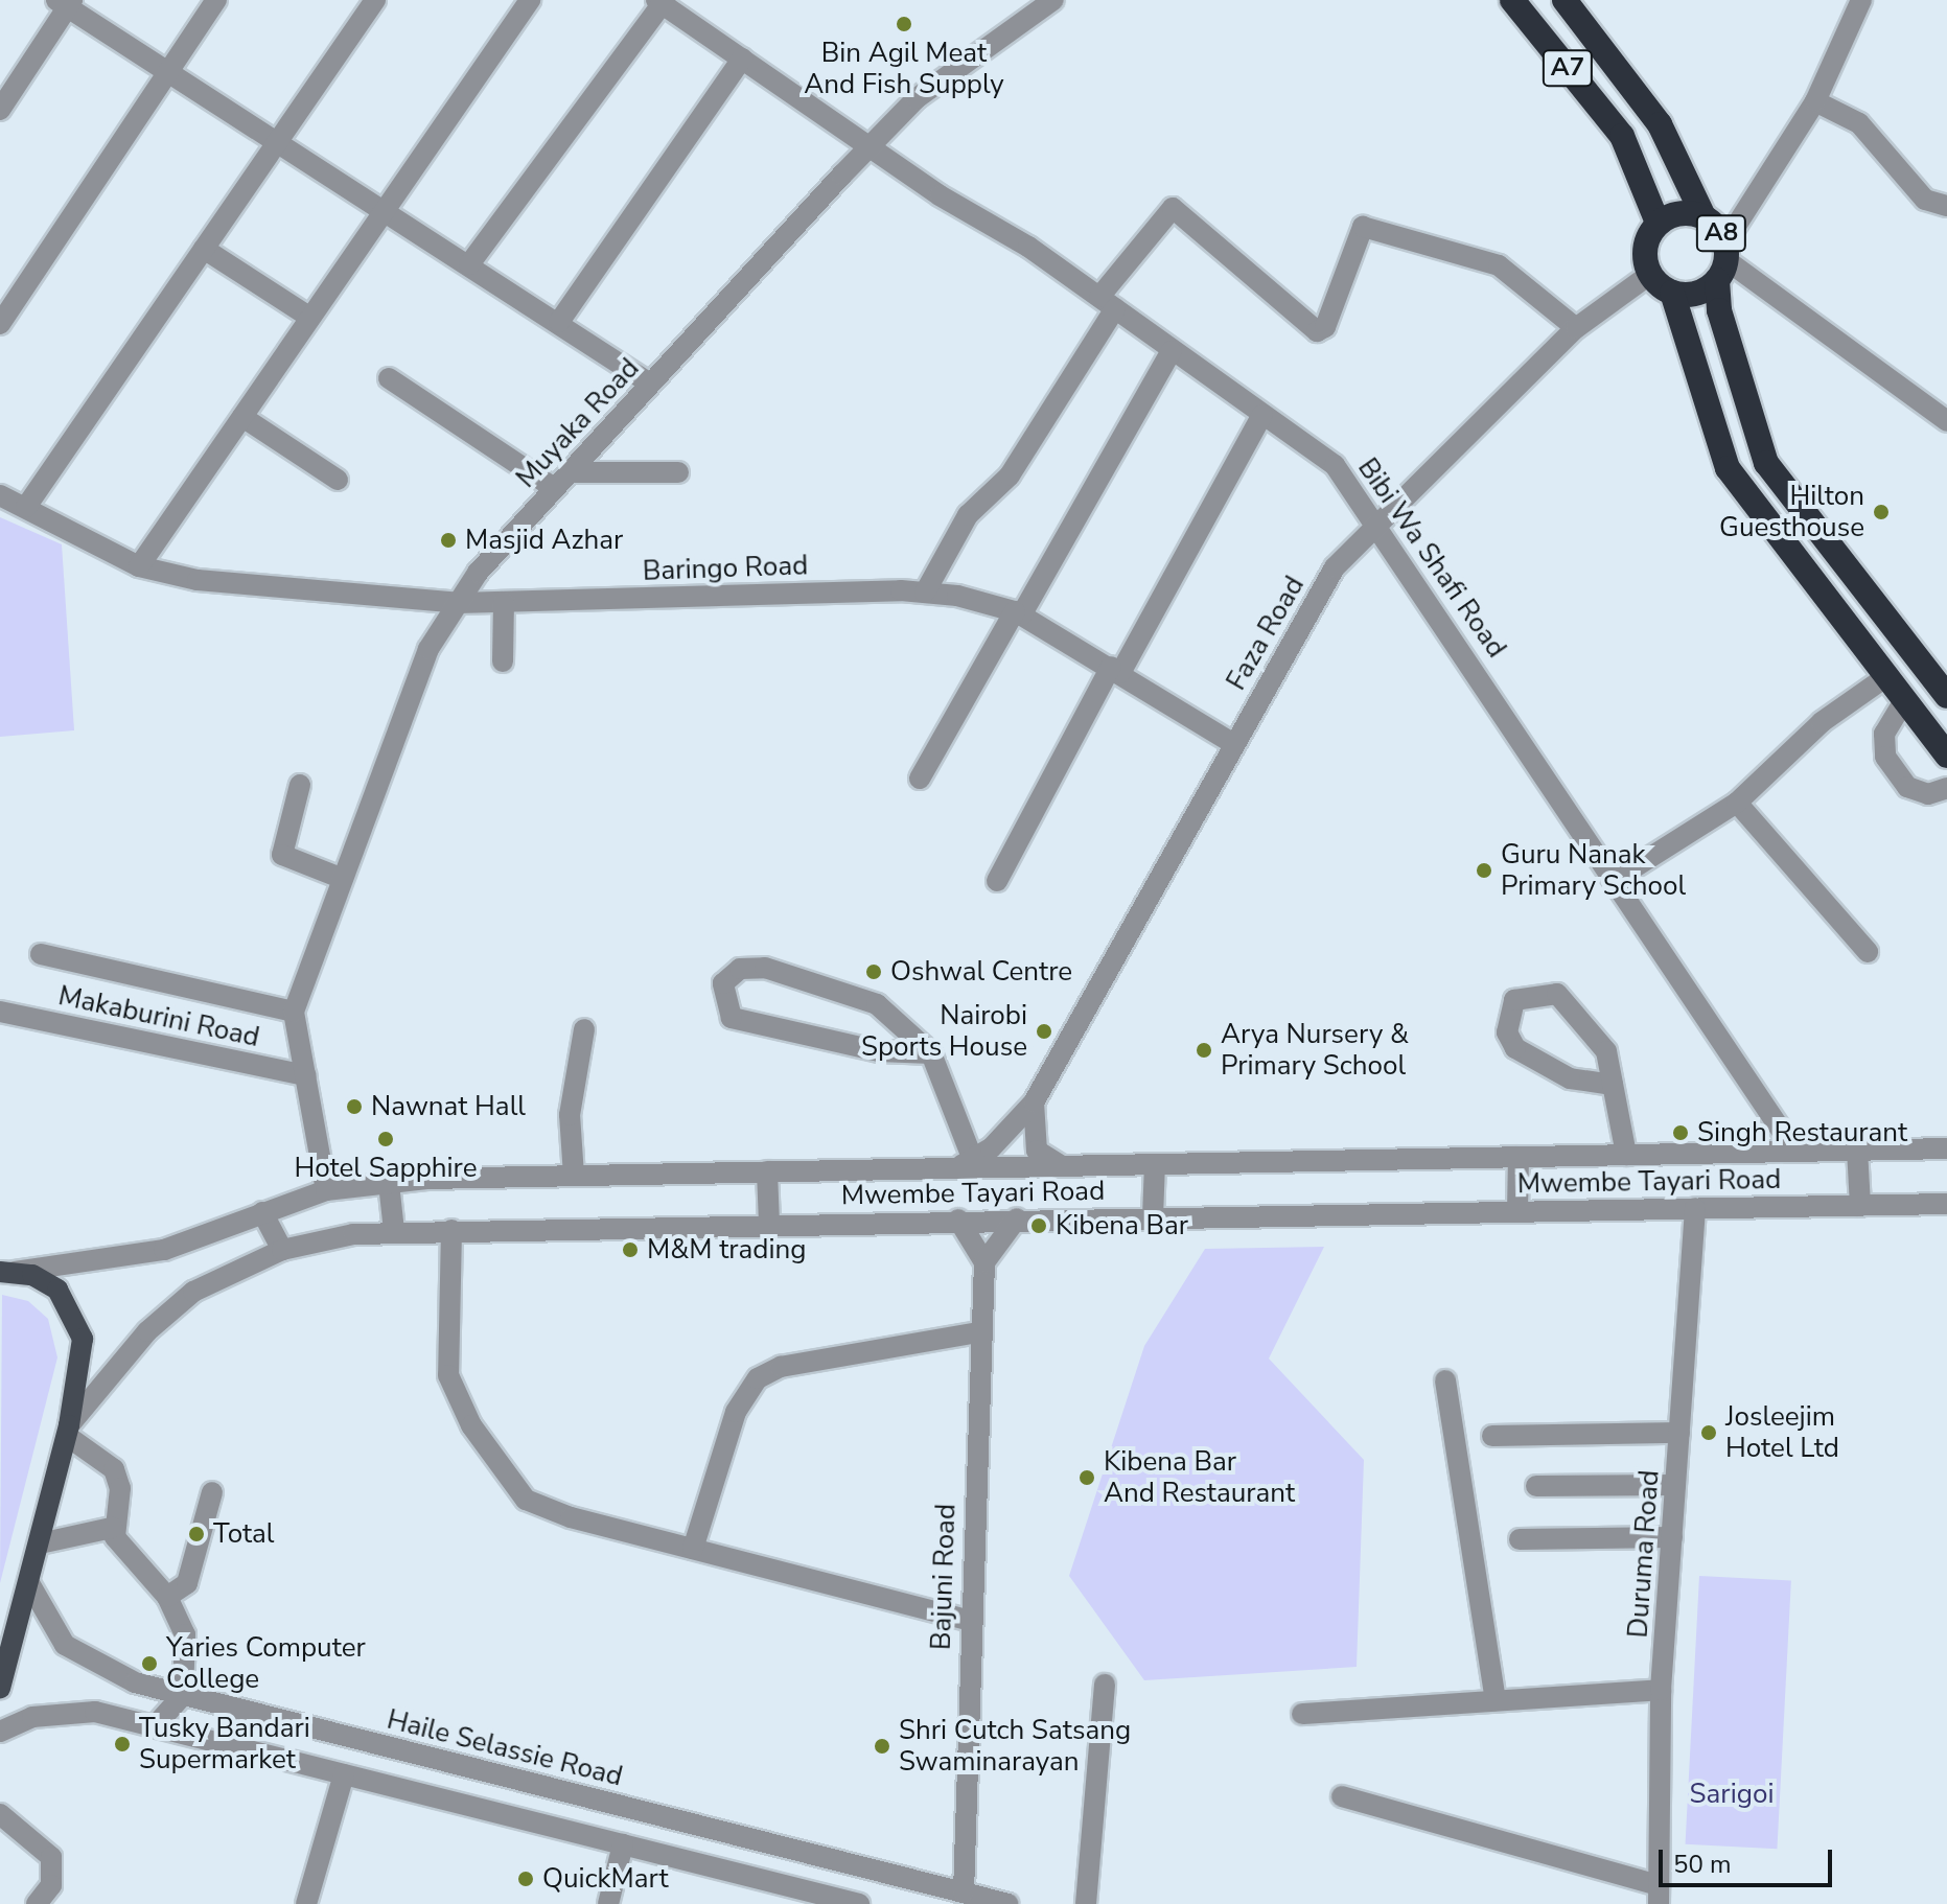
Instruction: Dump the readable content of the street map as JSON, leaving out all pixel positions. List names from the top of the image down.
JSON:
{
  "streets": {
    "highway": ["A7", "A8"],
    "street": [
      "Muyaka Road",
      "Bibi Wa Shafi Road",
      "Baringo Road",
      "Faza Road",
      "Makaburini Road",
      "Mwembe Tayari Road",
      "Duruma Road",
      "Bajuni Road",
      "Haile Selassie Road"
    ]
  },
  "crossings": [
    ["A7", "A8"],
    ["A7", "Faza Road"],
    ["A8", "Faza Road"],
    ["Muyaka Road", "Bibi Wa Shafi Road"],
    ["Muyaka Road", "Baringo Road"],
    ["Bibi Wa Shafi Road", "Faza Road"],
    ["Bibi Wa Shafi Road", "Mwembe Tayari Road"],
    ["Baringo Road", "Faza Road"],
    ["Faza Road", "Mwembe Tayari Road"],
    ["Mwembe Tayari Road", "Duruma Road"],
    ["Bajuni Road", "Haile Selassie Road"]
  ],
  "parks": ["Sarigoi"],
  "places": [
    "Bin Agil Meat And Fish Supply",
    "Hilton Guesthouse",
    "Masjid Azhar",
    "Guru Nanak Primary School",
    "Oshwal Centre",
    "Nairobi Sports House",
    "Arya Nursery & Primary School",
    "Nawnat Hall",
    "Singh Restaurant",
    "Hotel Sapphire",
    "Kibena Bar",
    "M&M trading",
    "Josleejim Hotel Ltd",
    "Kibena Bar And Restaurant",
    "Total",
    "Yaries Computer College",
    "Tusky Bandari Supermarket",
    "Shri Cutch Satsang Swaminarayan",
    "QuickMart"
  ],
  "scale_bar": "50 m"
}
